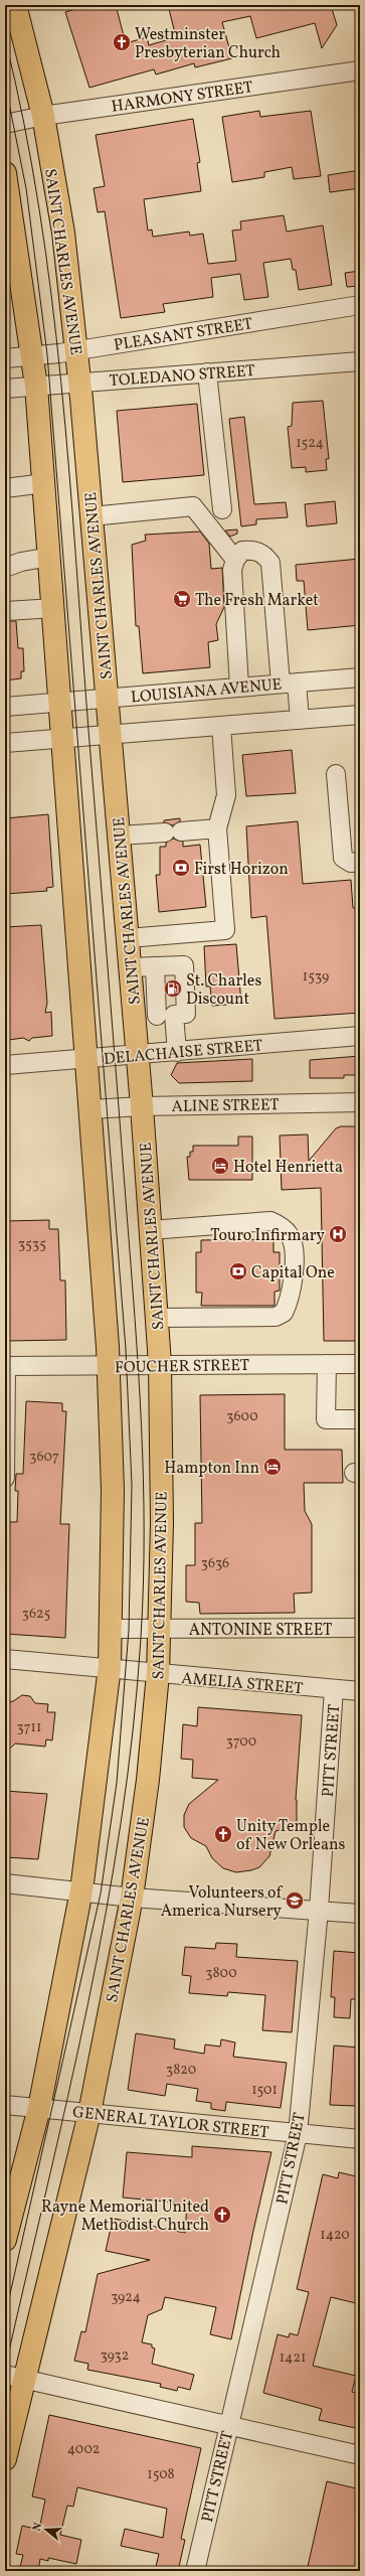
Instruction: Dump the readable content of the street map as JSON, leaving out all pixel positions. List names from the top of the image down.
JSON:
{
  "streets": {
    "main road": ["SAINT CHARLES AVENUE"],
    "street": [
      "HARMONY STREET",
      "PLEASANT STREET",
      "TOLEDANO STREET",
      "LOUISIANA AVENUE",
      "DELACHAISE STREET",
      "ALINE STREET",
      "FOUCHER STREET",
      "ANTONINE STREET",
      "AMELIA STREET",
      "PITT STREET",
      "GENERAL TAYLOR STREET"
    ]
  },
  "crossings": [
    ["HARMONY STREET", "SAINT CHARLES AVENUE"],
    ["SAINT CHARLES AVENUE", "PLEASANT STREET"],
    ["SAINT CHARLES AVENUE", "TOLEDANO STREET"],
    ["SAINT CHARLES AVENUE", "LOUISIANA AVENUE"],
    ["SAINT CHARLES AVENUE", "DELACHAISE STREET"],
    ["SAINT CHARLES AVENUE", "ALINE STREET"],
    ["SAINT CHARLES AVENUE", "FOUCHER STREET"],
    ["SAINT CHARLES AVENUE", "ANTONINE STREET"],
    ["SAINT CHARLES AVENUE", "AMELIA STREET"],
    ["SAINT CHARLES AVENUE", "GENERAL TAYLOR STREET"],
    ["AMELIA STREET", "PITT STREET"],
    ["PITT STREET", "GENERAL TAYLOR STREET"]
  ],
  "places": {
    "church": ["Westminster Presbyterian Church", "Unity Temple of New Orleans", "Rayne Memorial United Methodist Church"],
    "supermarket": ["The Fresh Market"],
    "bank": ["First Horizon", "Capital One"],
    "fuel station": ["St. Charles Discount"],
    "hotel": ["Hotel Henrietta", "Hampton Inn"],
    "hospital": ["Touro Infirmary"],
    "school or university": ["Volunteers of America Nursery"]
  },
  "house_numbers": [
    "1524",
    "1539",
    "3535",
    "3600",
    "3607",
    "3636",
    "3625",
    "3711",
    "3700",
    "3800",
    "3820",
    "1501",
    "1420",
    "3924",
    "3932",
    "1421",
    "4002",
    "1508"
  ],
  "north": "left"
}
